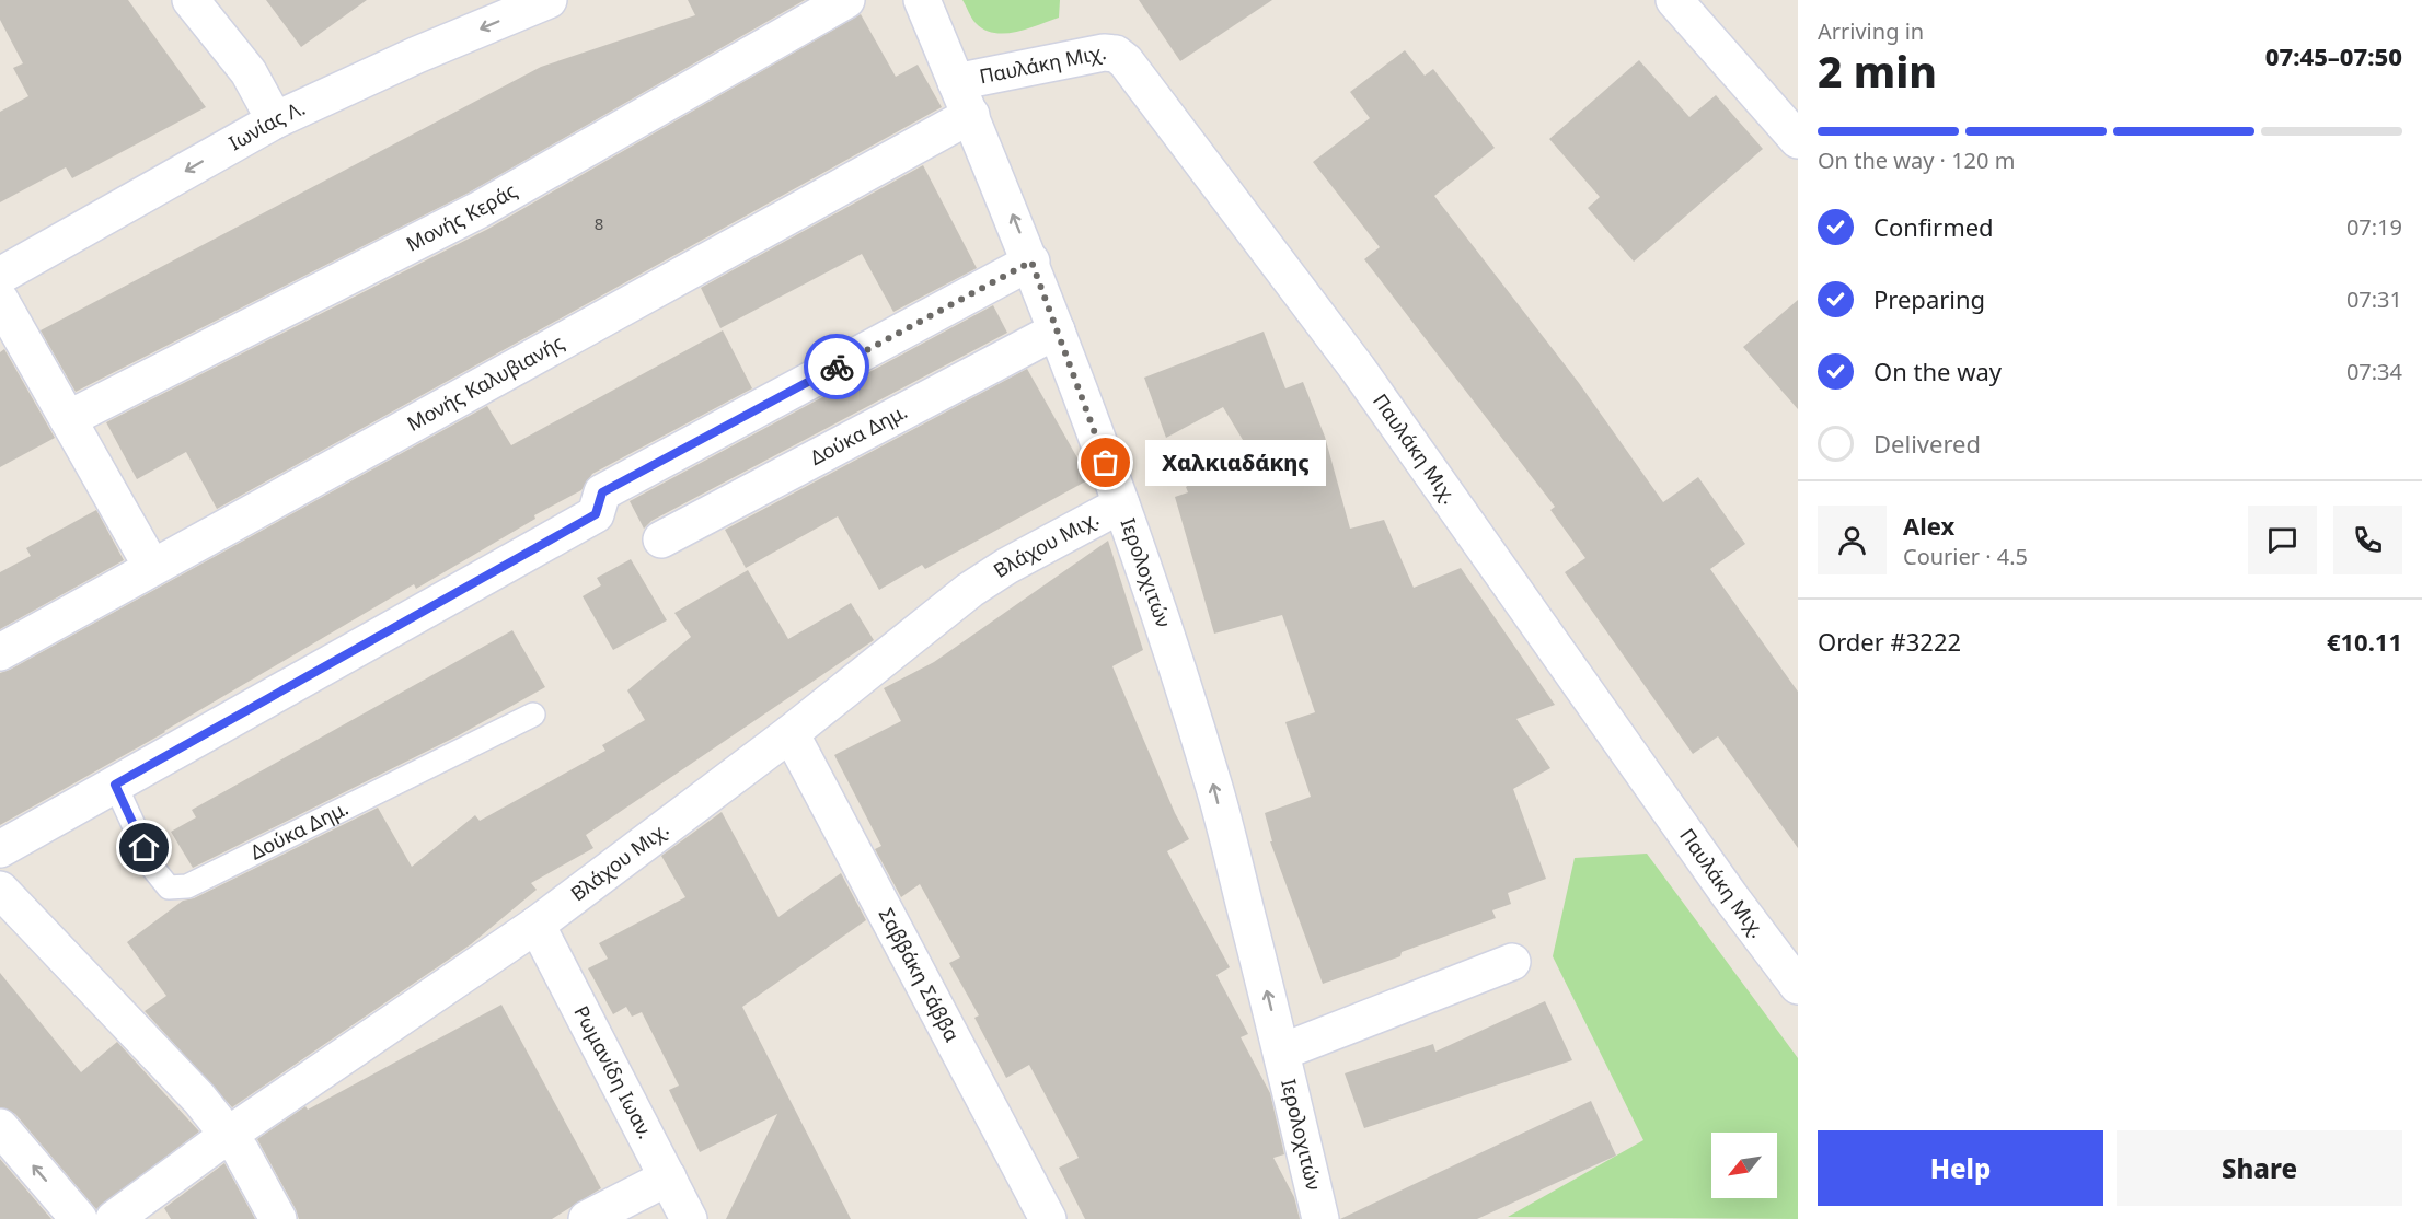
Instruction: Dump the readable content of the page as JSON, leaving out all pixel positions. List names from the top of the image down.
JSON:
{
  "streets": {
    "street": [
      "Παυλάκη Μιχ.",
      "Ιωνίας Λ.",
      "Μονής Κεράς",
      "Μονής Καλυβιανής",
      "Δούκα Δημ.",
      "Βλάχου Μιχ.",
      "Ιερολοχιτών",
      "Σαββάκη Σάββα",
      "Ρωμανίδη Ιωαν."
    ]
  },
  "crossings": [
    ["Παυλάκη Μιχ.", "Ιερολοχιτών"],
    ["Μονής Καλυβιανής", "Ιερολοχιτών"],
    ["Δούκα Δημ.", "Ιερολοχιτών"],
    ["Βλάχου Μιχ.", "Ιερολοχιτών"],
    ["Βλάχου Μιχ.", "Σαββάκη Σάββα"],
    ["Βλάχου Μιχ.", "Ρωμανίδη Ιωαν."]
  ],
  "one_way": ["Ιωνίας Λ.", "Ιερολοχιτών"],
  "places": ["Χαλκιαδάκης"],
  "house_numbers": ["8"],
  "north": "bottom left",
  "page": {
    "heading": ["2 min", "Arriving in", "07:45–07:50"],
    "panel": [
      "Alex",
      "Courier · 4.5",
      "Order #3222",
      "€10.11"
    ],
    "bar": "On the way · 120 m",
    "list": [
      ["Confirmed", "07:19"],
      ["Preparing", "07:31"],
      ["On the way", "07:34"],
      "Delivered"
    ],
    "bubble": "Χαλκιαδάκης",
    "buttons": ["Help", "Share"]
  }
}
